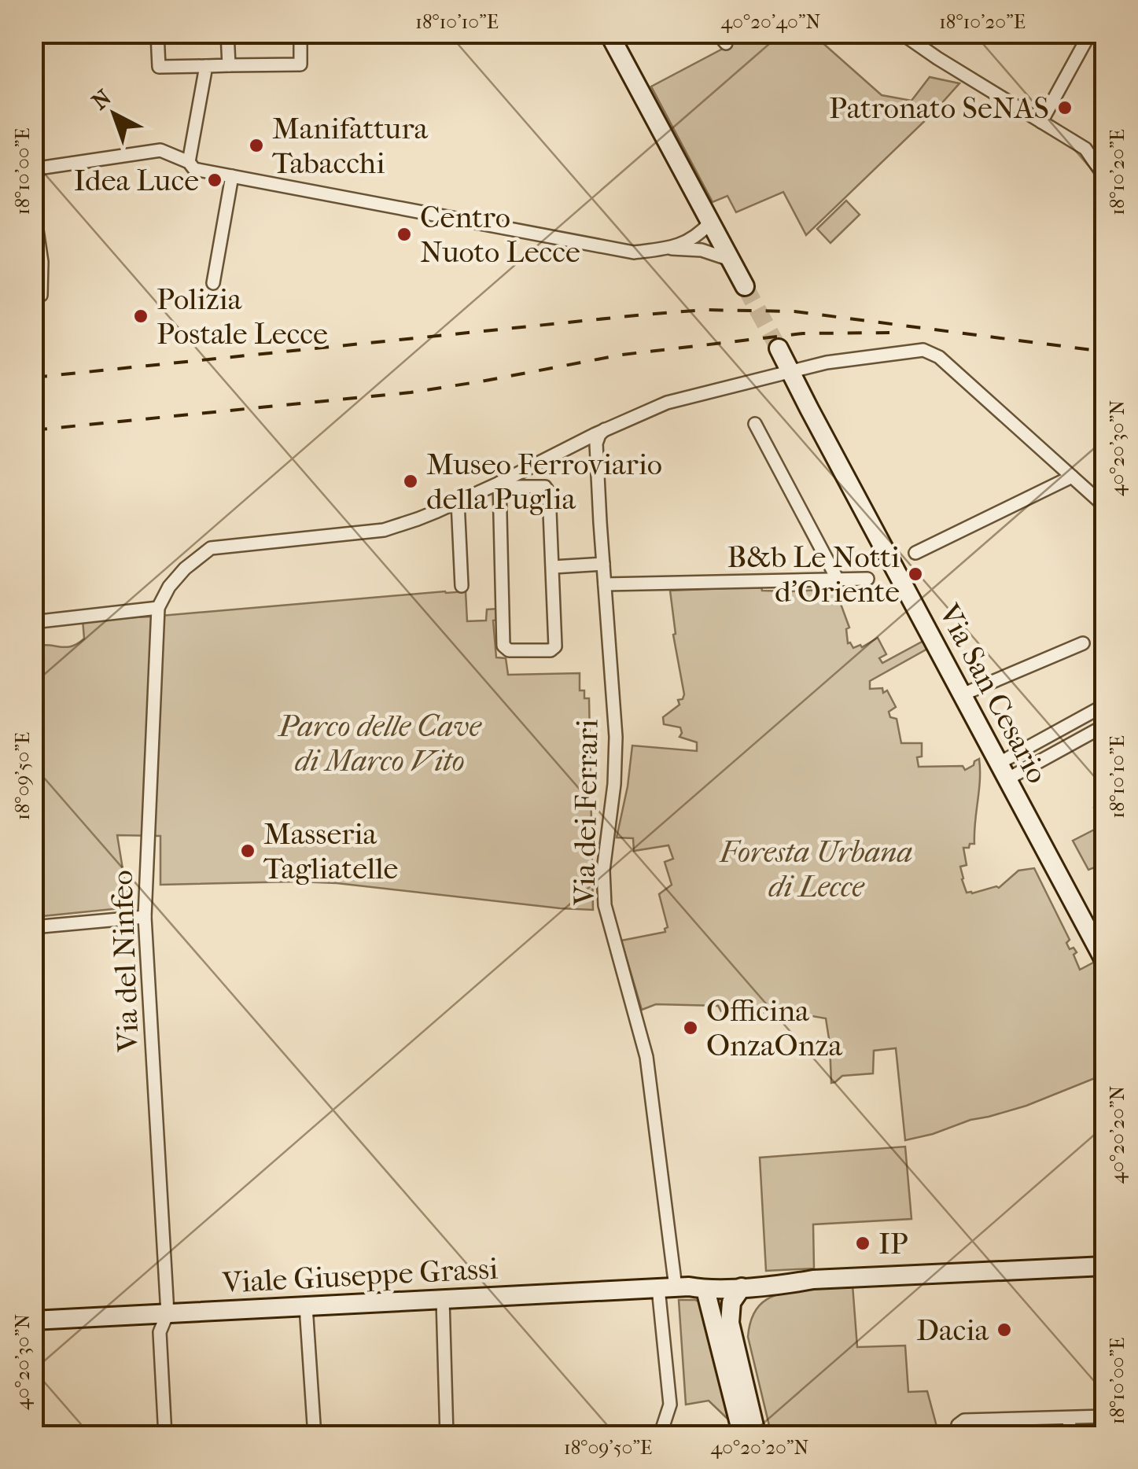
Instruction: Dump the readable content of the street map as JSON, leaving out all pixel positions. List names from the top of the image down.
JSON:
{
  "streets": {
    "main road": ["Via San Cesario", "Viale Giuseppe Grassi"],
    "street": ["Via dei Ferrari", "Via del Ninfeo"]
  },
  "crossings": [
    ["Via dei Ferrari", "Viale Giuseppe Grassi"],
    ["Via del Ninfeo", "Viale Giuseppe Grassi"]
  ],
  "parks": ["Parco delle Cave di Marco Vito", "Foresta Urbana di Lecce"],
  "places": [
    "Patronato SeNAS",
    "Manifattura Tabacchi",
    "Idea Luce",
    "Centro Nuoto Lecce",
    "Polizia Postale Lecce",
    "Museo Ferroviario della Puglia",
    "B&b Le Notti d'Oriente",
    "Masseria Tagliatelle",
    "Officina OnzaOnza",
    "IP",
    "Dacia"
  ],
  "north": "top left",
  "coordinates": [
    "18°10'10\"E",
    "40°20'40\"N",
    "18°10'20\"E",
    "18°10'00\"E",
    "40°20'30\"N",
    "18°09'50\"E",
    "40°20'20\"N"
  ]
}
